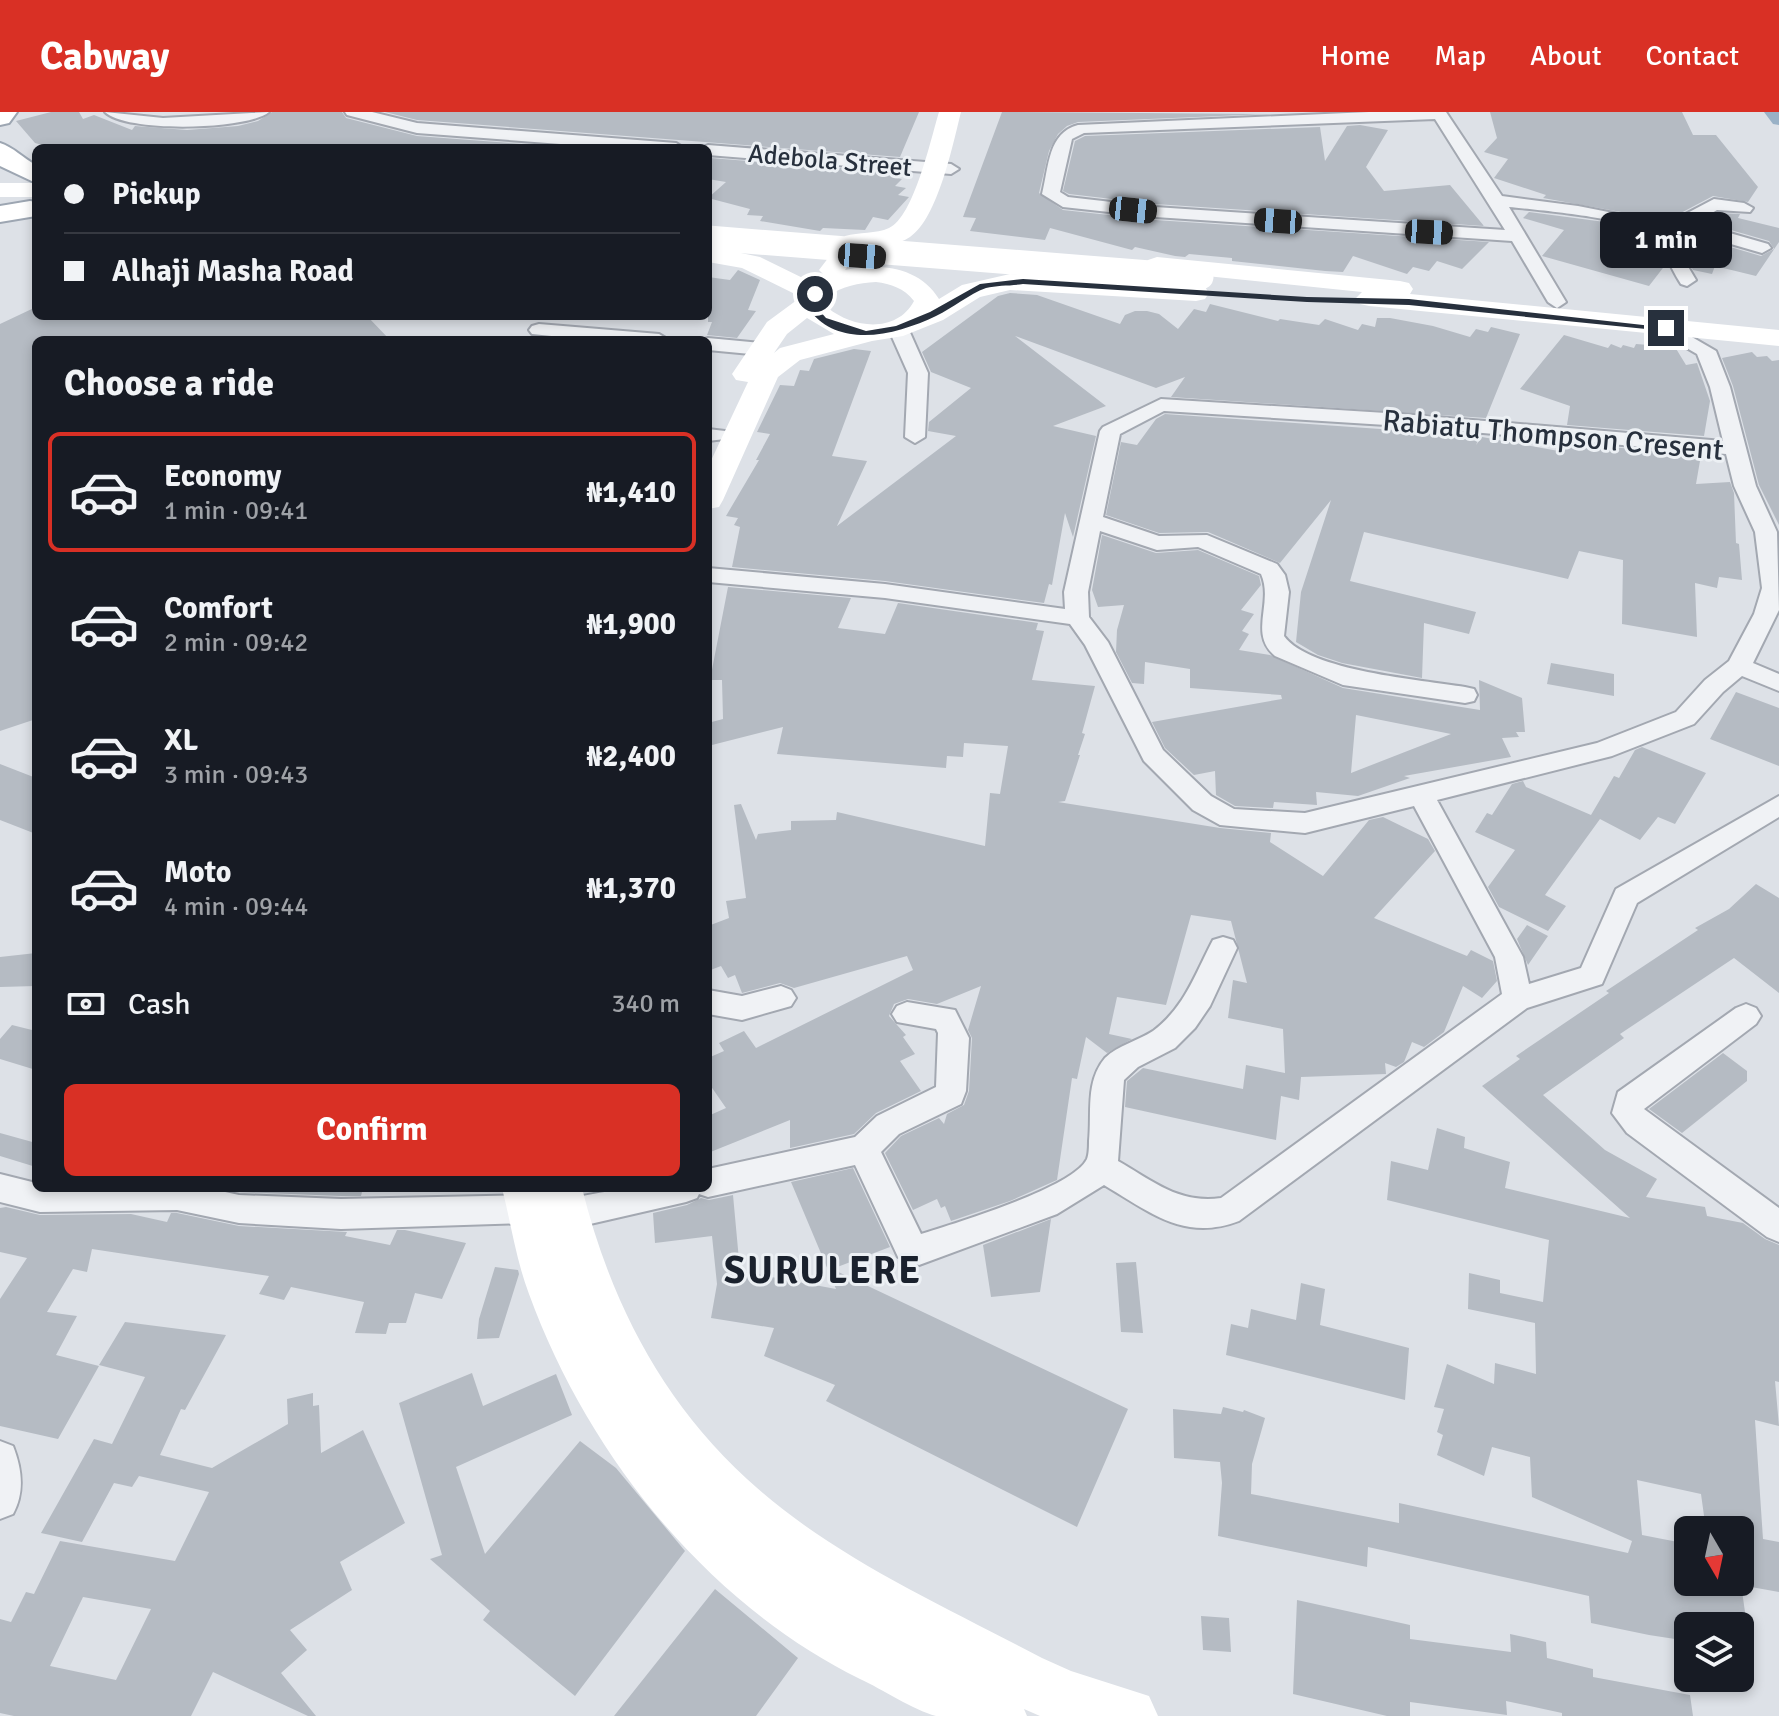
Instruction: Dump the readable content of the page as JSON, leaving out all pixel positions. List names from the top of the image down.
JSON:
{
  "streets": {
    "street": ["Adebola Street", "Rabiatu Thompson Cresent"]
  },
  "districts": ["SURULERE"],
  "north": "bottom",
  "page": {
    "header": "Cabway",
    "nav": [
      "Home",
      "Map",
      "About",
      "Contact"
    ],
    "banner": ["Pickup", "Alhaji Masha Road"],
    "bubble": "1 min",
    "heading": "Choose a ride",
    "list": [
      {
        "name": "Economy",
        "note": "1 min · 09:41",
        "value": "₦1,410"
      },
      {
        "name": "Comfort",
        "note": "2 min · 09:42",
        "value": "₦1,900"
      },
      {
        "name": "XL",
        "note": "3 min · 09:43",
        "value": "₦2,400"
      },
      {
        "name": "Moto",
        "note": "4 min · 09:44",
        "value": "₦1,370"
      }
    ],
    "pay": ["Cash", "340 m"],
    "buttons": "Confirm"
  }
}
